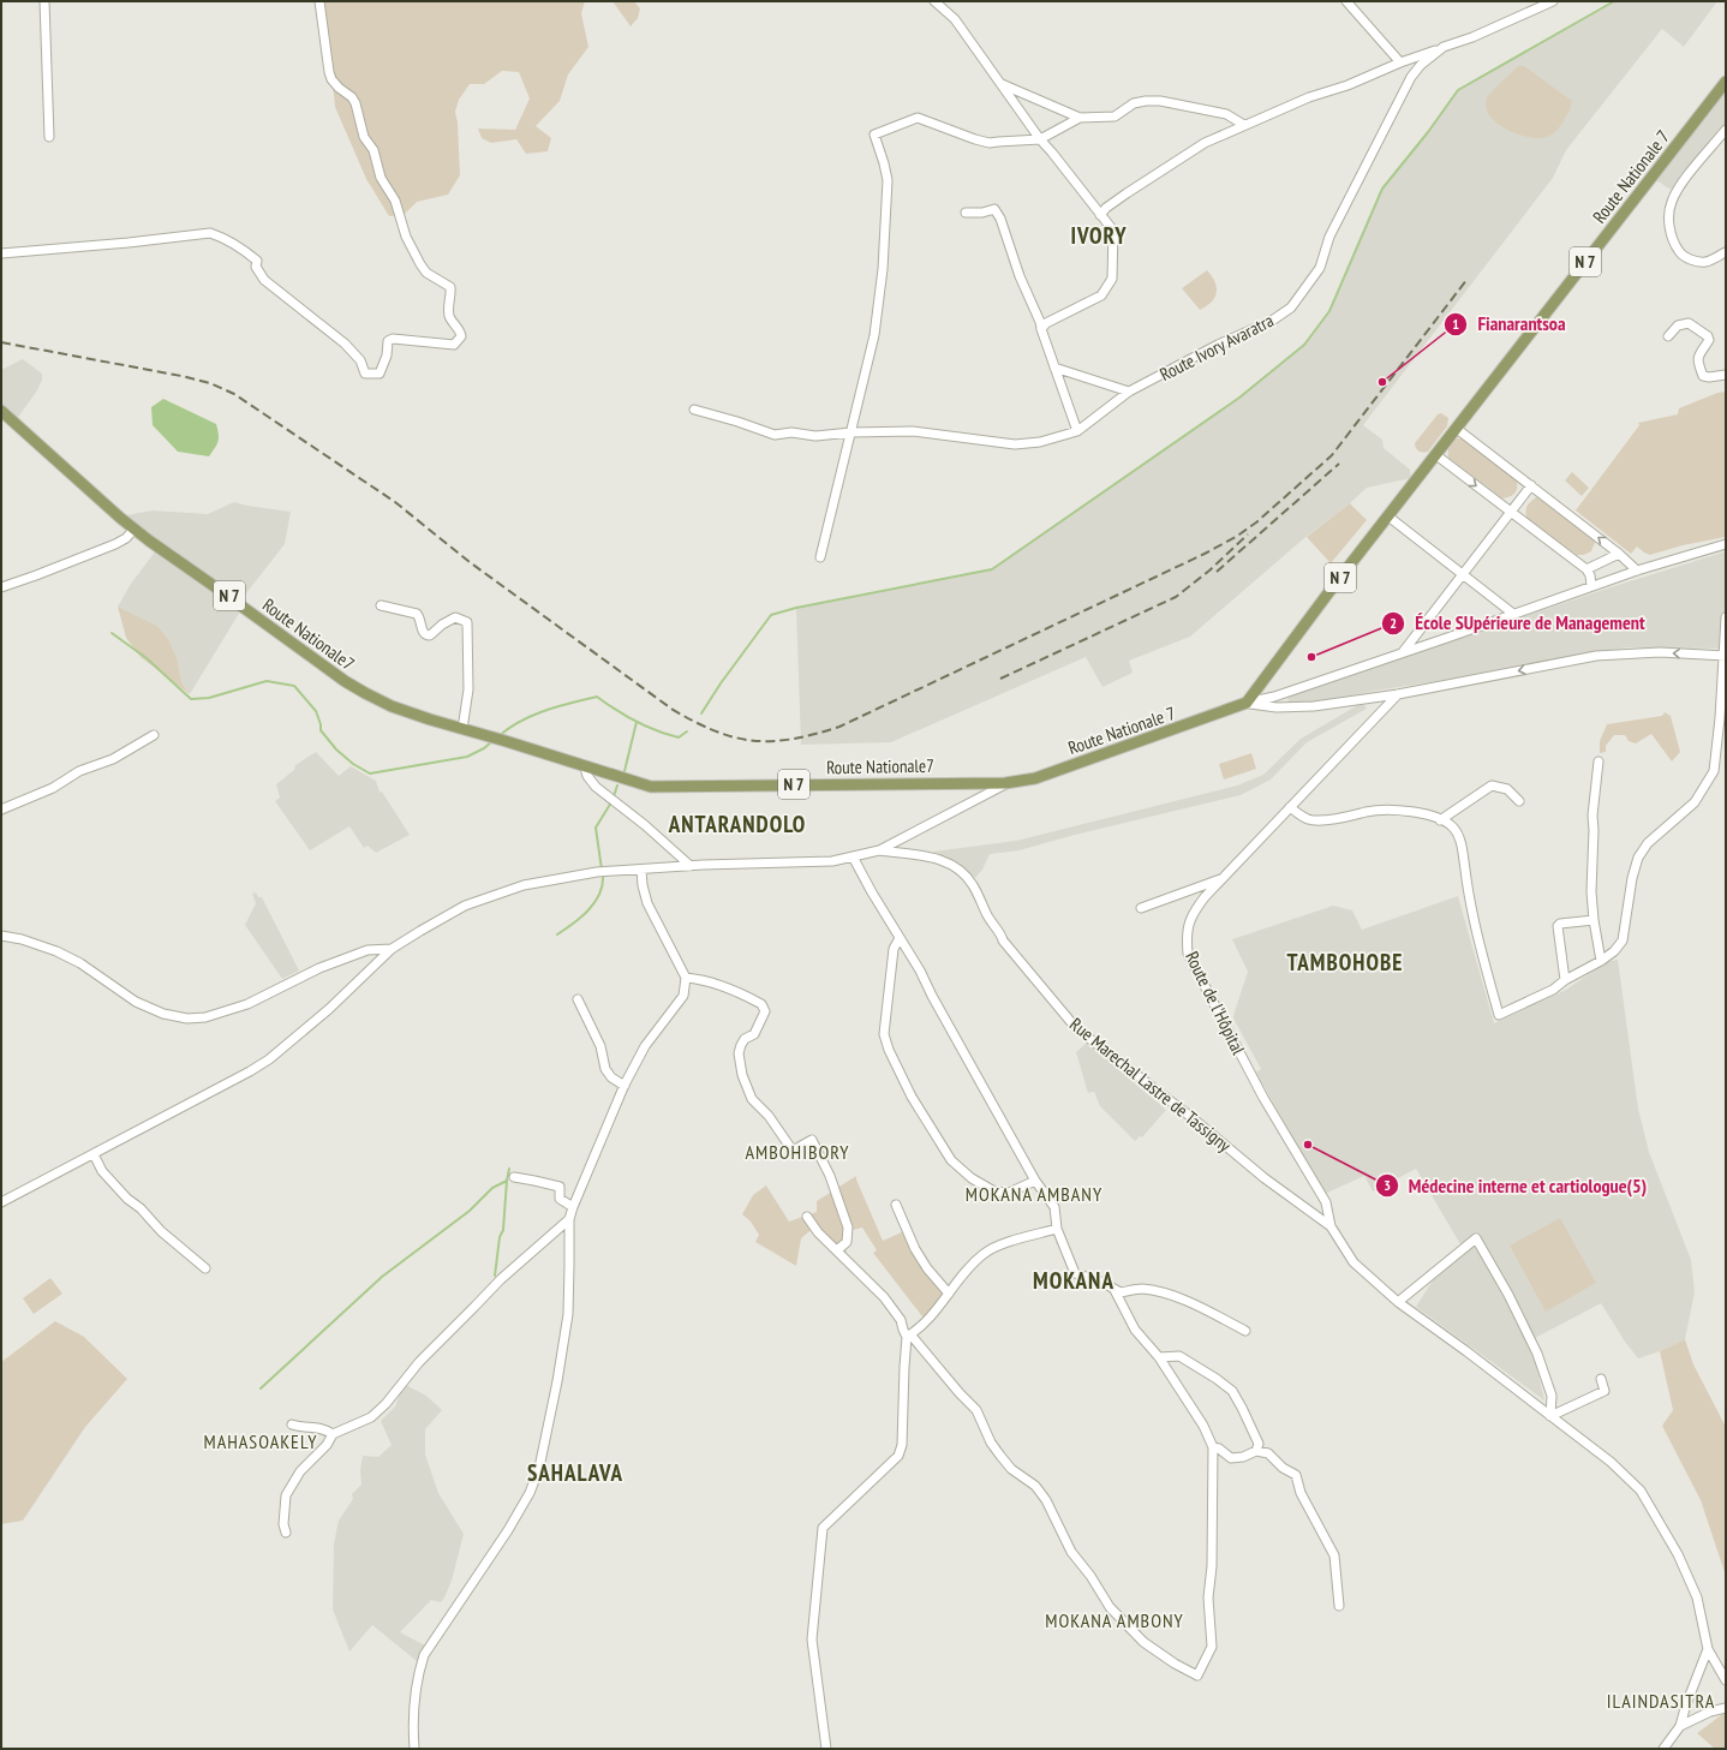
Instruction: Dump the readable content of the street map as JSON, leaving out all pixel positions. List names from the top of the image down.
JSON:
{
  "streets": {
    "main road": ["Route Nationale 7", "N 7", "Route Nationale7"],
    "street": ["Route Ivory Avaratra", "Route de l'Hôpital", "Rue Marechal Lastre de Tassigny"]
  },
  "crossings": [
    ["Route Nationale 7", "N 7"],
    ["Route Nationale 7", "Route Nationale7"],
    ["Route de l'Hôpital", "Rue Marechal Lastre de Tassigny"]
  ],
  "districts": [
    "IVORY",
    "ANTARANDOLO",
    "TAMBOHOBE",
    "AMBOHIBORY",
    "MOKANA AMBANY",
    "MOKANA",
    "MAHASOAKELY",
    "SAHALAVA",
    "MOKANA AMBONY",
    "ILAINDASITRA"
  ],
  "places": ["Fianarantsoa", "École SUpérieure de Management", "Médecine interne et cartiologue(5)"]
}
